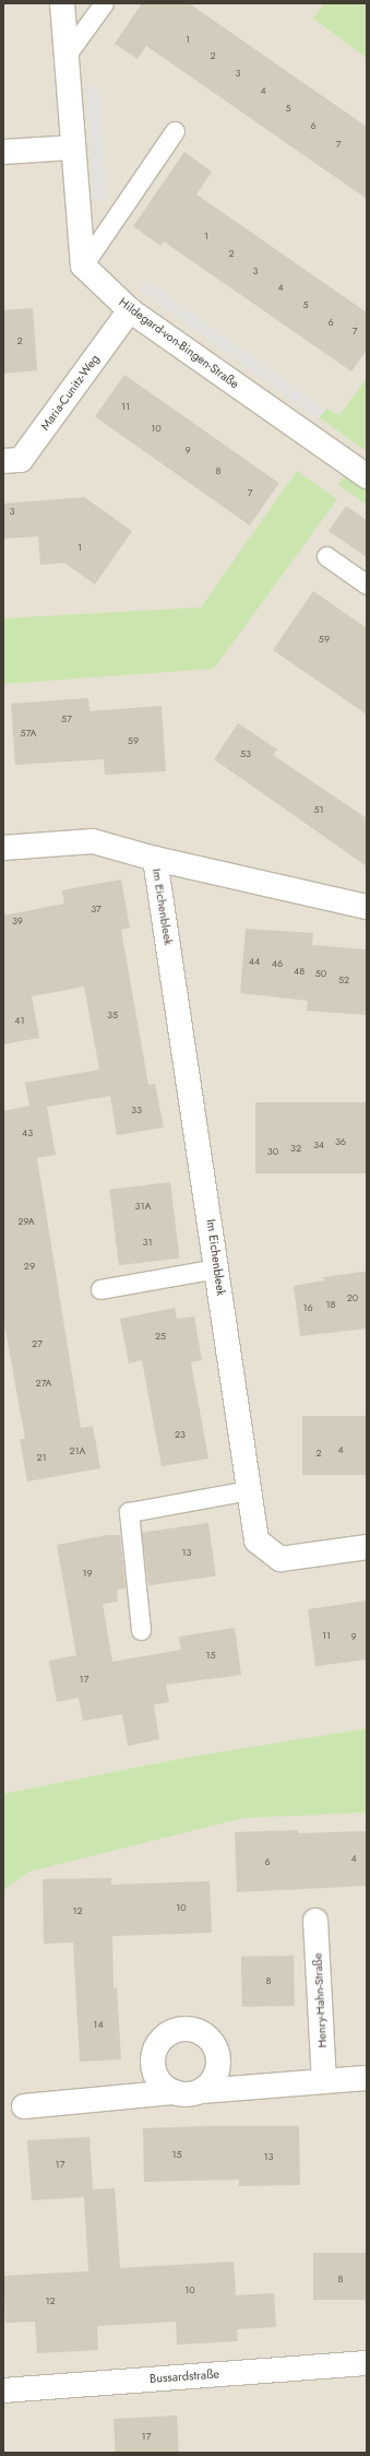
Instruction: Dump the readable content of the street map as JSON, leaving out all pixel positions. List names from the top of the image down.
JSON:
{
  "streets": {
    "street": [
      "Hildegard-von-Bingen-Straße",
      "Maria-Cunitz-Weg",
      "Im Eichenbleek",
      "Henry-Hahn-Straße",
      "Bussardstraße"
    ]
  },
  "crossings": [
    ["Hildegard-von-Bingen-Straße", "Maria-Cunitz-Weg"]
  ],
  "house_numbers": [
    "1",
    "2",
    "3",
    "4",
    "5",
    "6",
    "7",
    "1",
    "2",
    "3",
    "4",
    "5",
    "6",
    "7",
    "2",
    "11",
    "10",
    "9",
    "8",
    "7",
    "3",
    "1",
    "59",
    "57",
    "57A",
    "59",
    "53",
    "51",
    "37",
    "39",
    "44",
    "46",
    "48",
    "50",
    "52",
    "35",
    "41",
    "33",
    "43",
    "36",
    "34",
    "32",
    "30",
    "31A",
    "29A",
    "31",
    "29",
    "20",
    "18",
    "16",
    "25",
    "27",
    "27A",
    "23",
    "4",
    "21A",
    "2",
    "21",
    "13",
    "19",
    "11",
    "9",
    "15",
    "17",
    "4",
    "6",
    "10",
    "12",
    "8",
    "14",
    "15",
    "13",
    "17",
    "8",
    "10",
    "12",
    "17"
  ]
}
